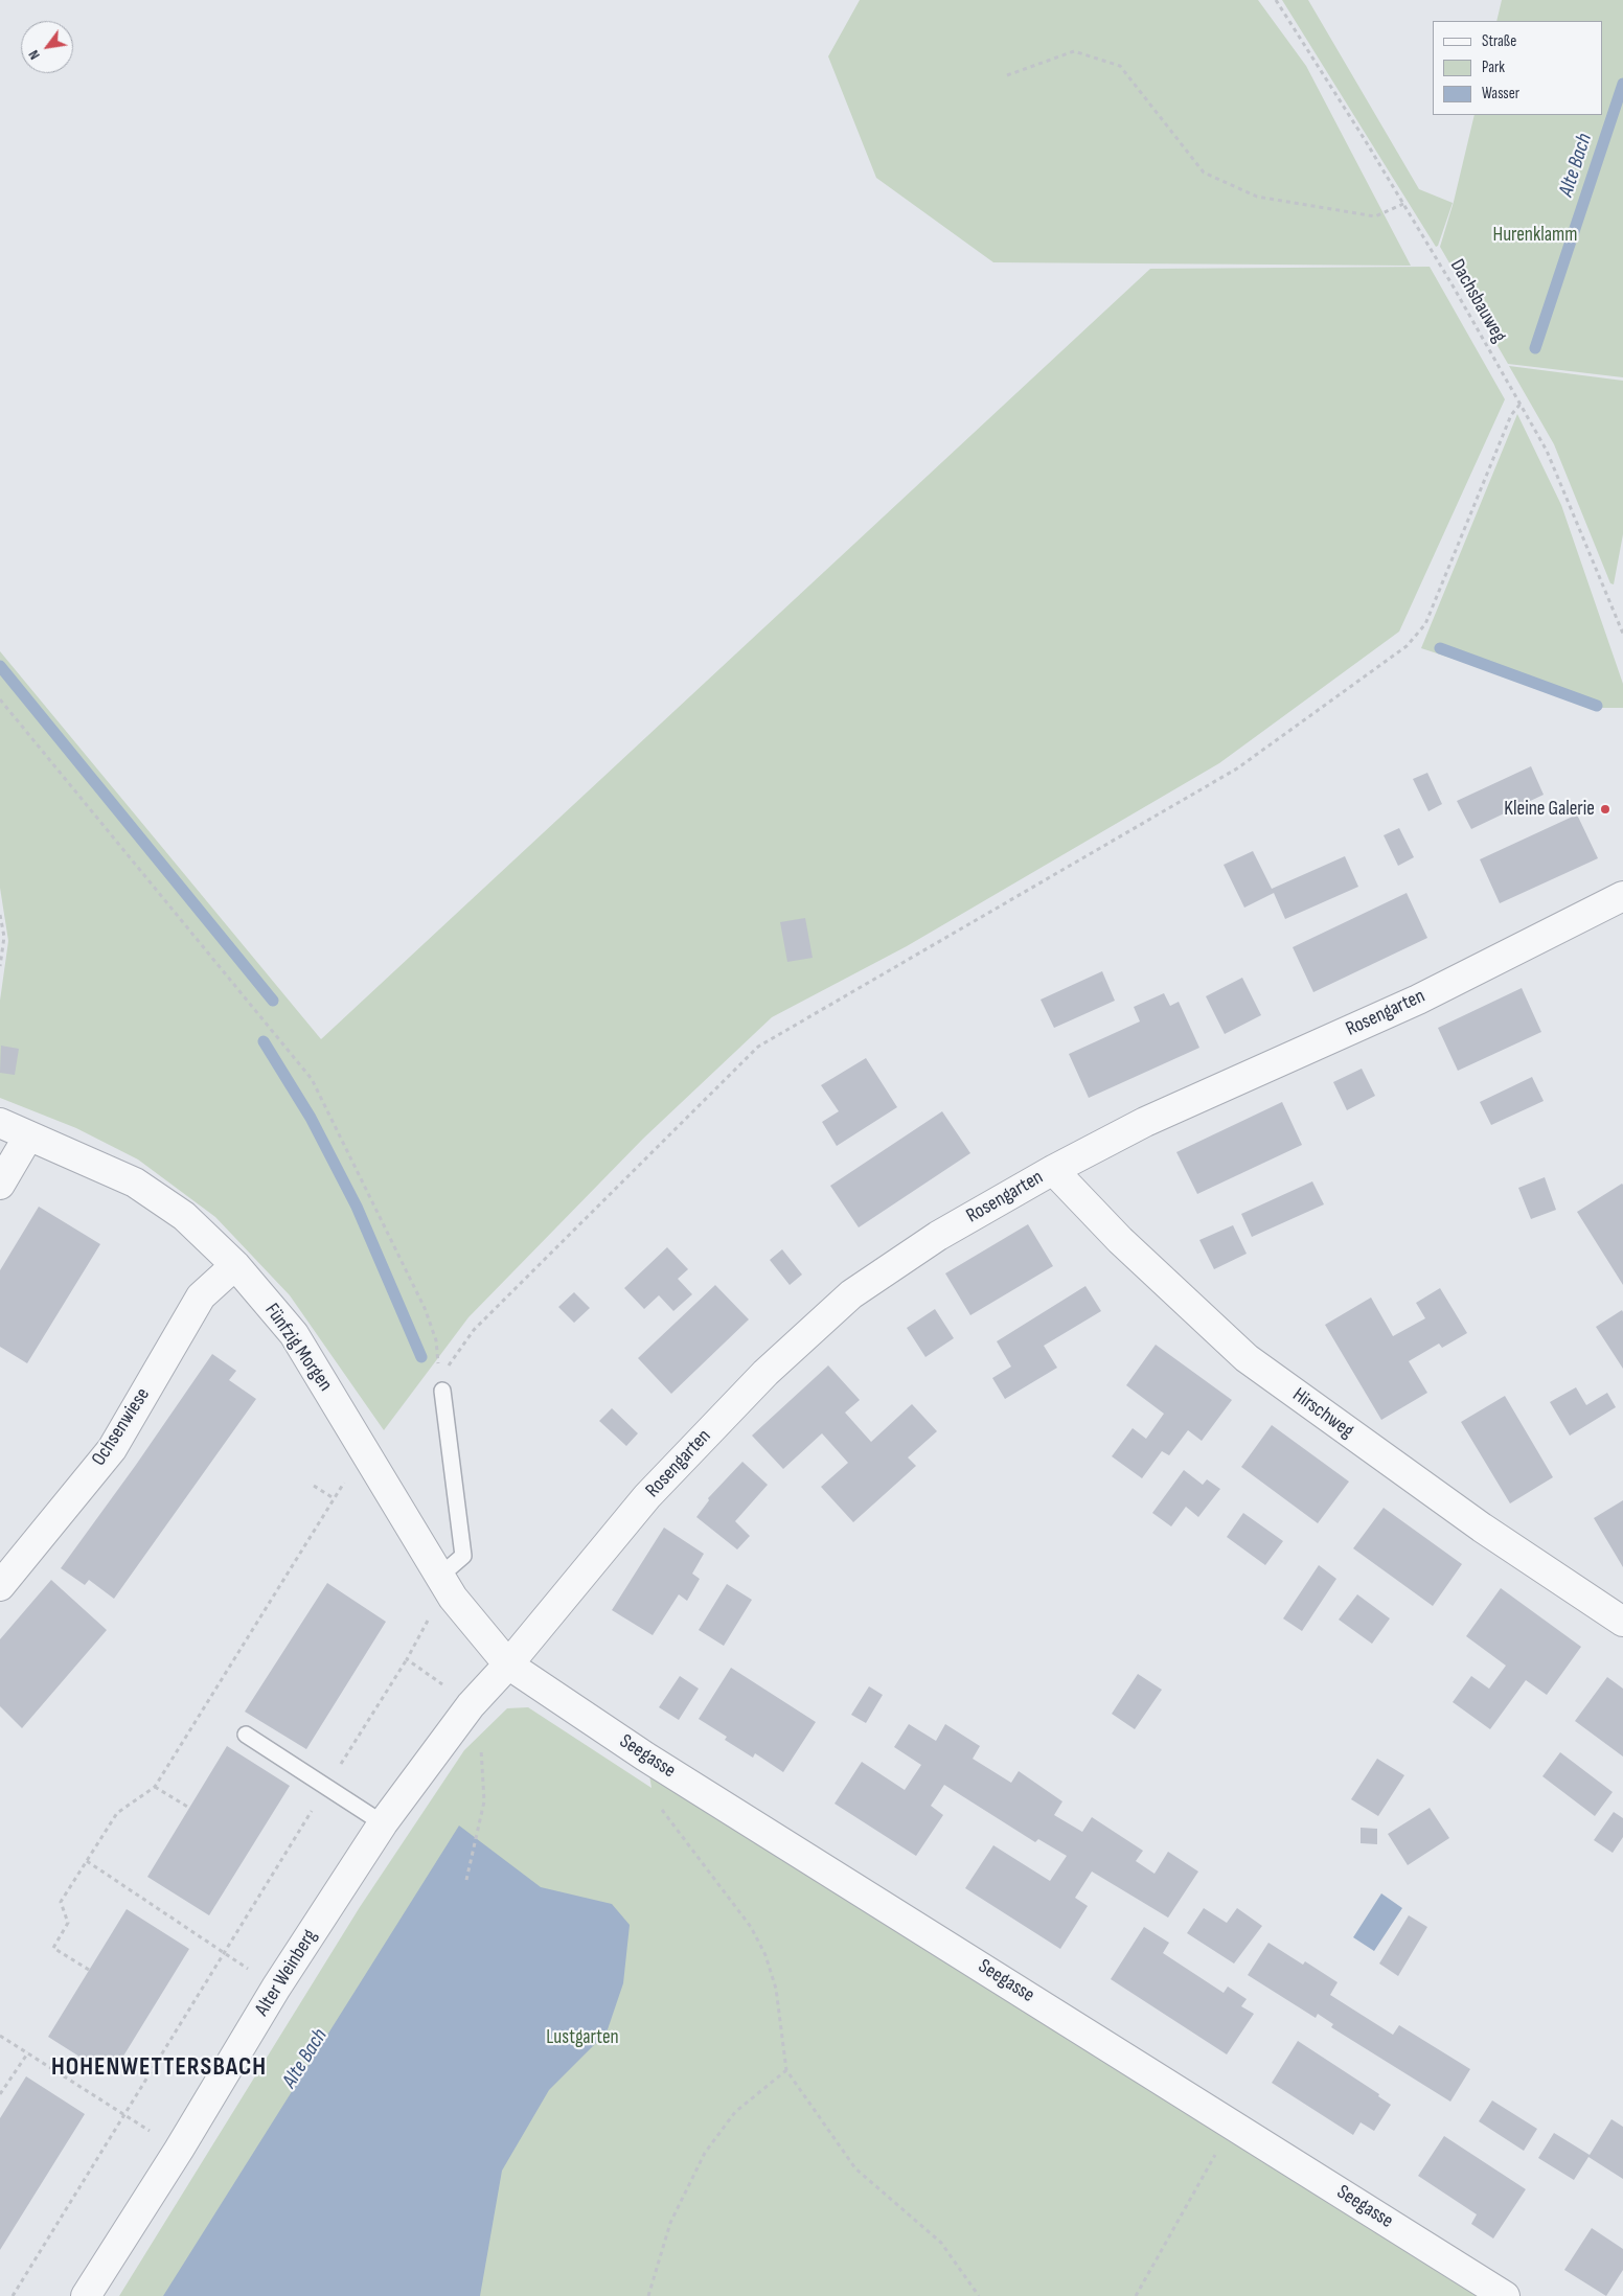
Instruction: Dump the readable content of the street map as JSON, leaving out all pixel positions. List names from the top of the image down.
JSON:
{
  "streets": {
    "street": [
      "Rosengarten",
      "Fünfzig Morgen",
      "Hirschweg",
      "Ochsenwiese",
      "Seegasse",
      "Alter Weinberg"
    ],
    "path": ["Dachsbauweg"]
  },
  "crossings": [
    ["Rosengarten", "Fünfzig Morgen"],
    ["Rosengarten", "Hirschweg"],
    ["Rosengarten", "Seegasse"],
    ["Rosengarten", "Alter Weinberg"],
    ["Fünfzig Morgen", "Ochsenwiese"],
    ["Fünfzig Morgen", "Seegasse"],
    ["Fünfzig Morgen", "Alter Weinberg"],
    ["Seegasse", "Alter Weinberg"]
  ],
  "districts": ["HOHENWETTERSBACH"],
  "water": ["Alte Bach"],
  "parks": ["Hurenklamm", "Lustgarten"],
  "places": ["Kleine Galerie"],
  "legend": ["Straße", "Park", "Wasser"],
  "north": "bottom left"
}
